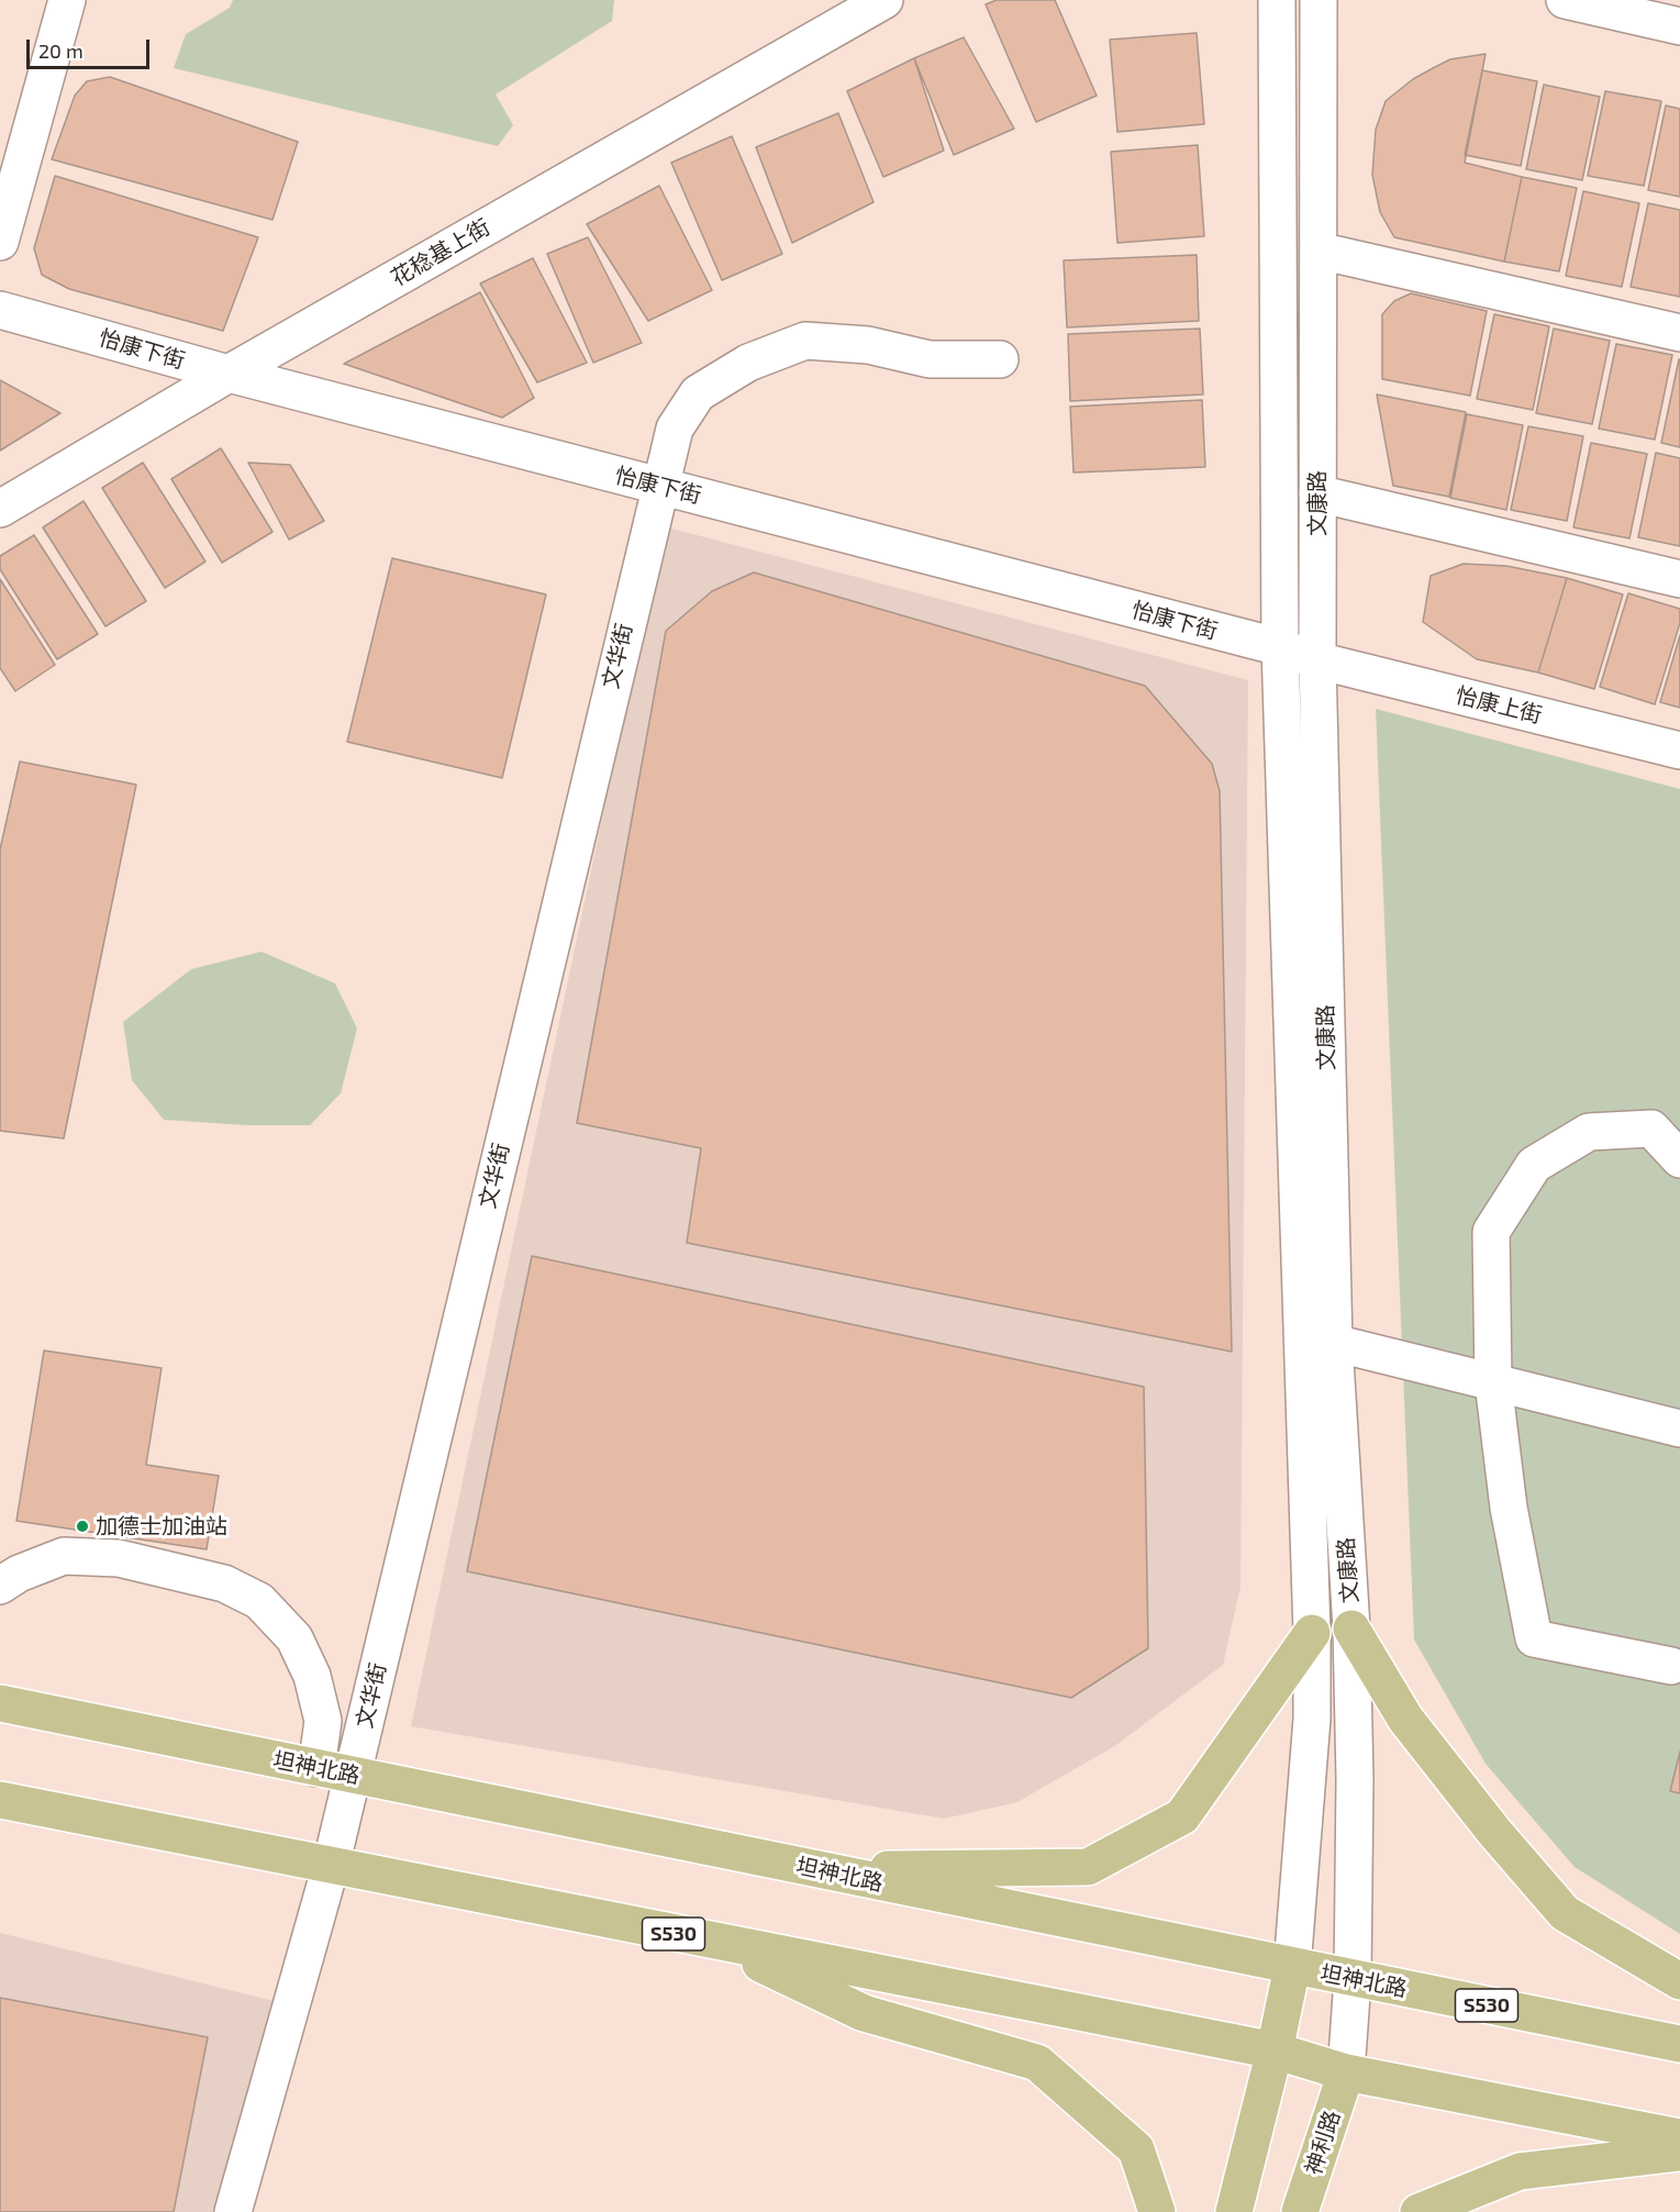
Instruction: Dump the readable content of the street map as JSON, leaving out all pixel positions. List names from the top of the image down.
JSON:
{
  "streets": {
    "main road": ["坦神北路", "S530", "神利路"],
    "street": [
      "花稔基上街",
      "怡康下街",
      "文康路",
      "文华街",
      "怡康上街"
    ]
  },
  "crossings": [
    ["花稔基上街", "怡康下街"],
    ["怡康下街", "文康路"],
    ["怡康下街", "文华街"],
    ["怡康下街", "怡康上街"],
    ["文康路", "怡康上街"],
    ["文康路", "坦神北路"],
    ["文康路", "S530"],
    ["文康路", "神利路"],
    ["文华街", "坦神北路"],
    ["文华街", "S530"],
    ["S530", "神利路"]
  ],
  "places": ["加德士加油站"],
  "scale_bar": "20 m"
}
